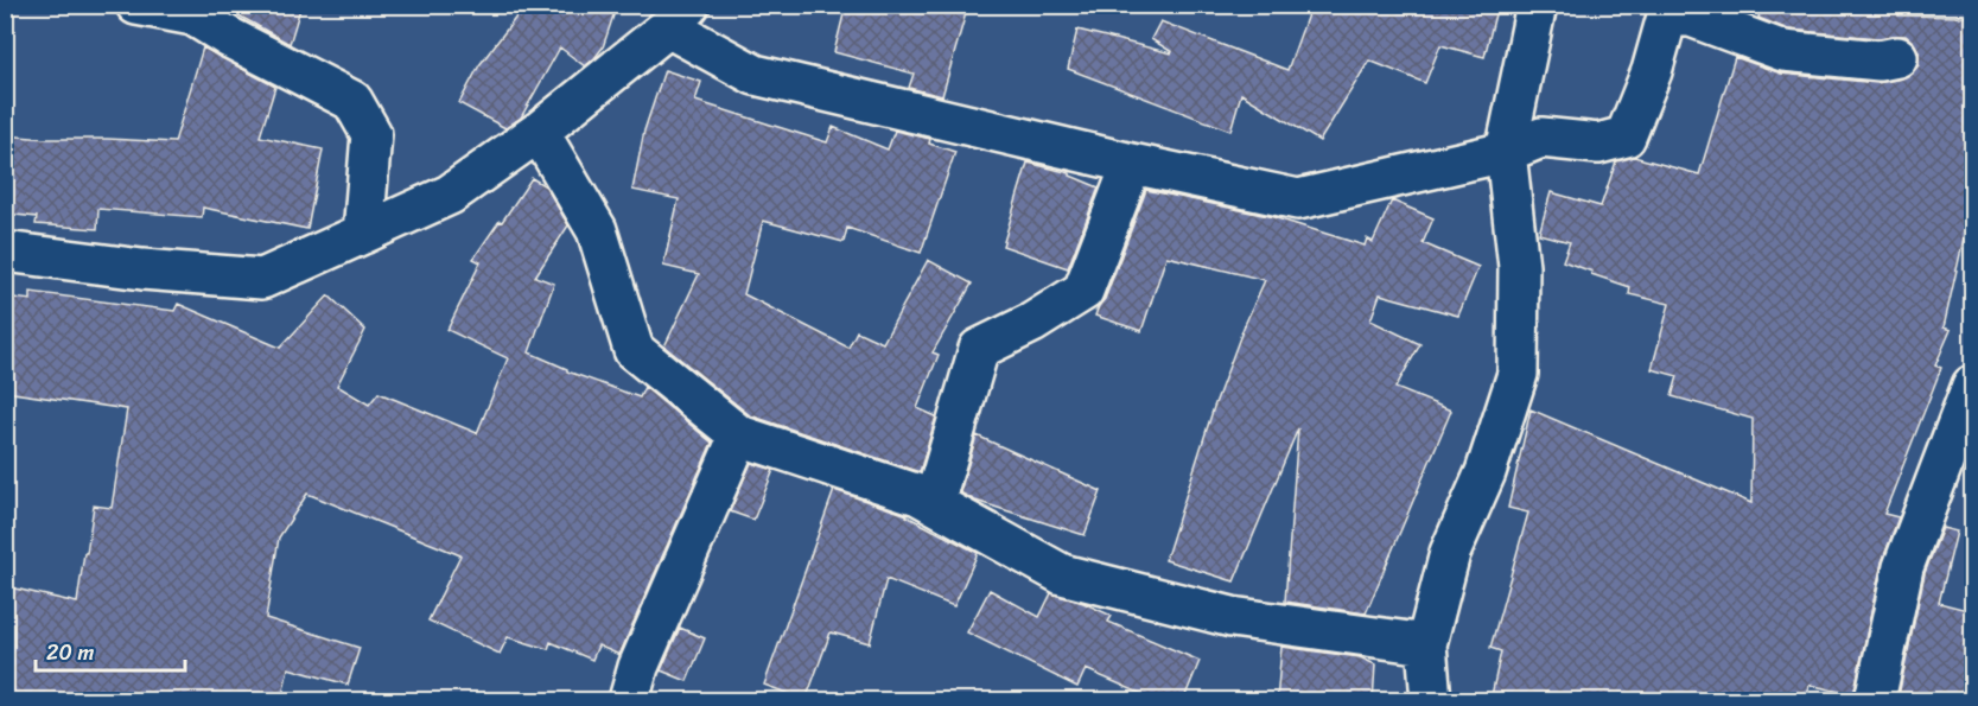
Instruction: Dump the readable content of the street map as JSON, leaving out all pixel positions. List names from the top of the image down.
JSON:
{
  "scale_bar": "20 m"
}
